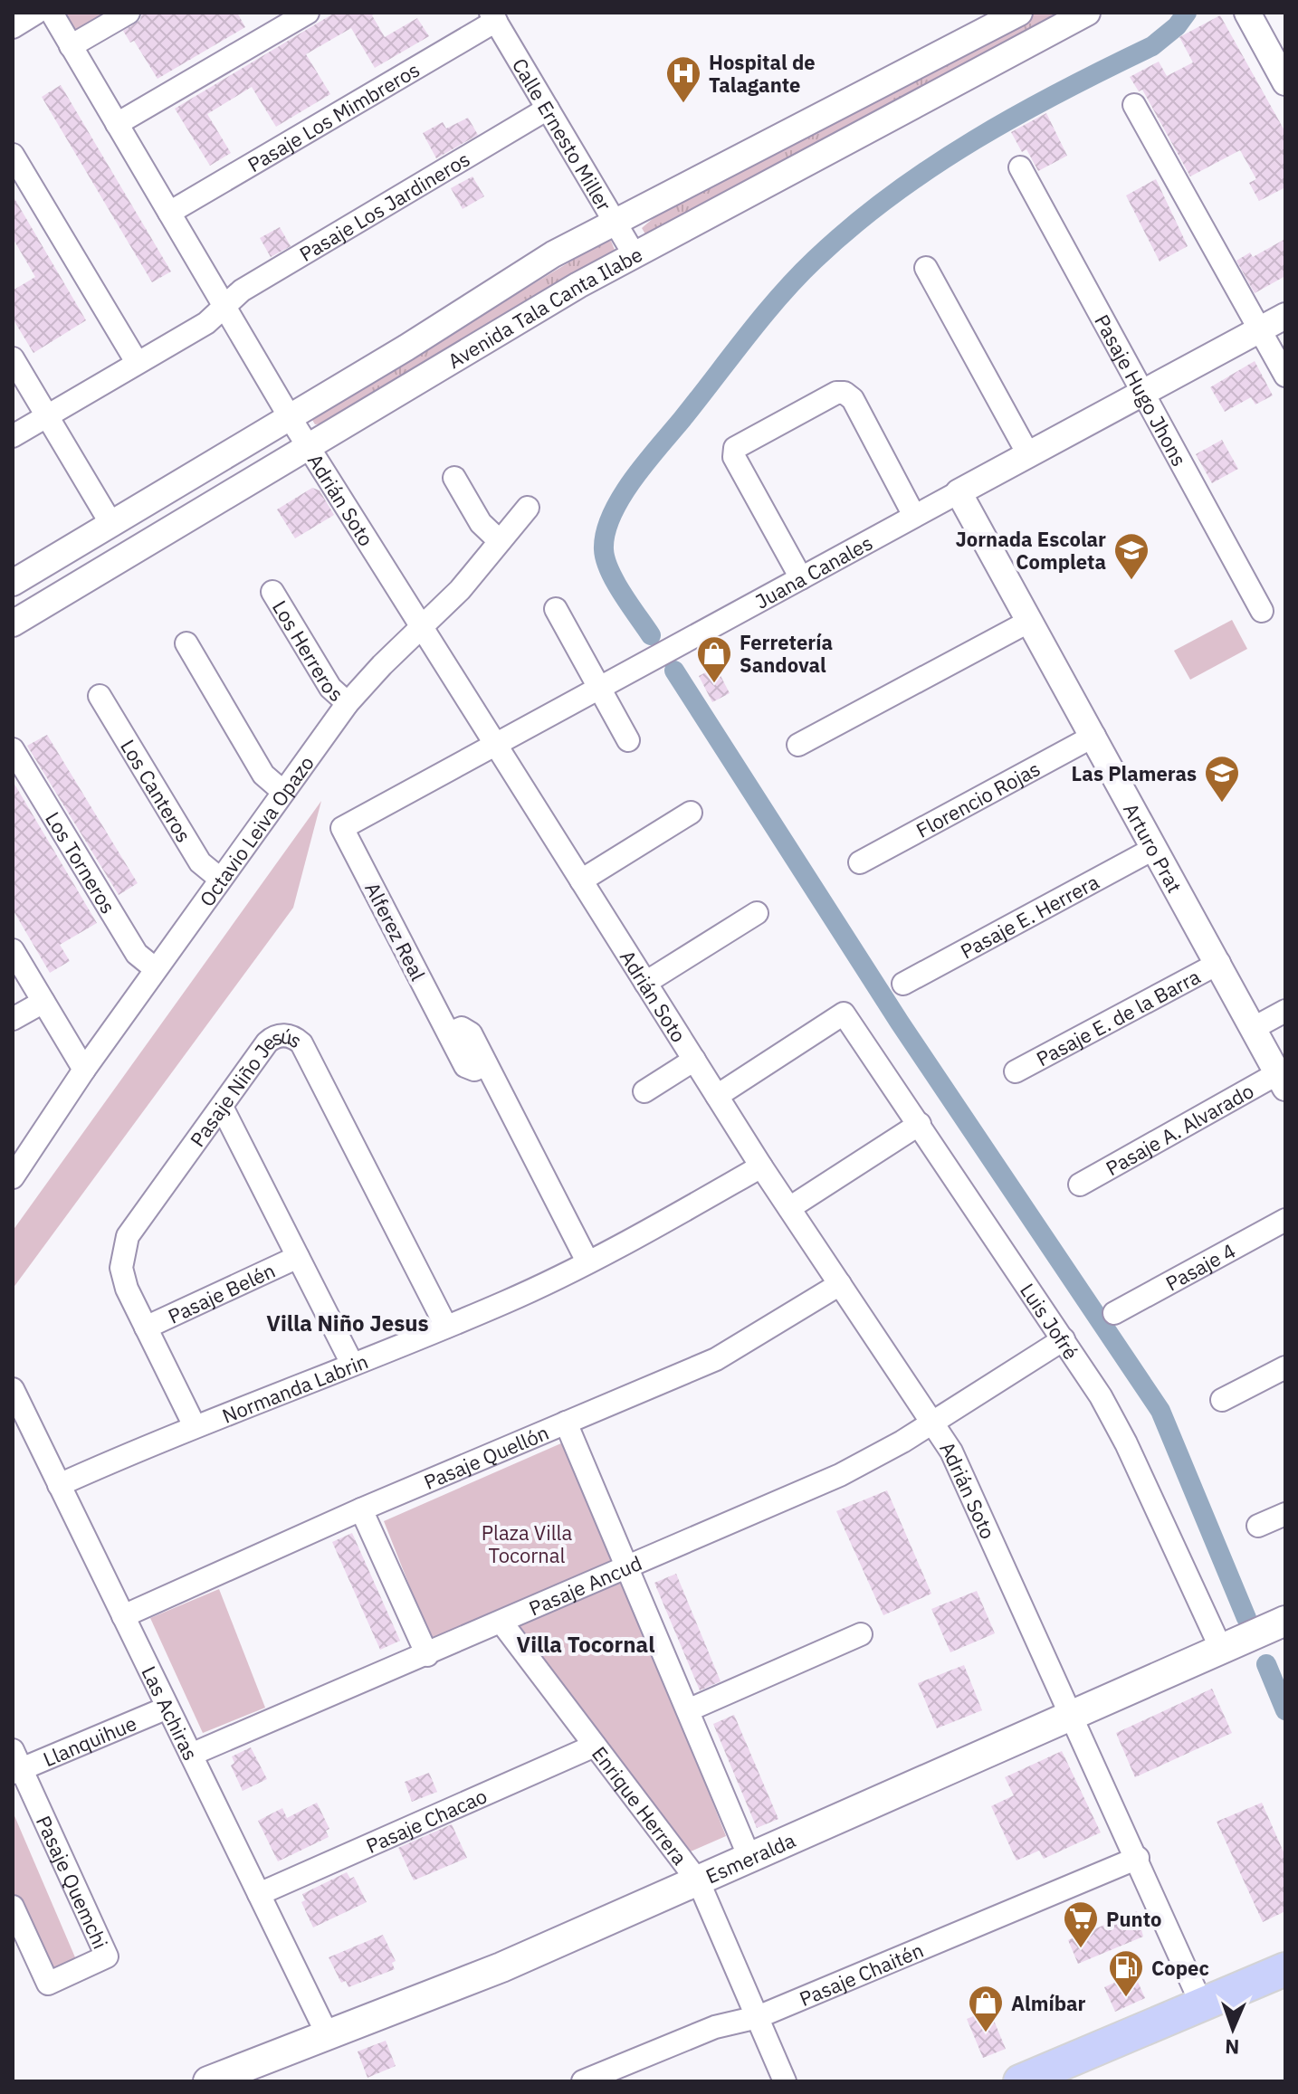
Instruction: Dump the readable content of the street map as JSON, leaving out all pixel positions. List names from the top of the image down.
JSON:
{
  "streets": {
    "main road": ["Esmeralda"],
    "street": [
      "Pasaje Los Mimbreros",
      "Calle Ernesto Miller",
      "Pasaje Los Jardineros",
      "Avenida Tala Canta Ilabe",
      "Pasaje Hugo Jhons",
      "Adrián Soto",
      "Juana Canales",
      "Los Herreros",
      "Los Canteros",
      "Florencio Rojas",
      "Octavio Leiva Opazo",
      "Arturo Prat",
      "Los Torneros",
      "Pasaje E. Herrera",
      "Alferez Real",
      "Pasaje E. de la Barra",
      "Pasaje Niño Jesús",
      "Pasaje A. Alvarado",
      "Pasaje 4",
      "Pasaje Belén",
      "Luis Jofré",
      "Normanda Labrin",
      "Pasaje Quellón",
      "Pasaje Ancud",
      "Las Achiras",
      "Llanquihue",
      "Enrique Herrera",
      "Pasaje Chacao",
      "Pasaje Quemchi",
      "Pasaje Chaitén"
    ]
  },
  "crossings": [
    ["Pasaje Los Mimbreros", "Calle Ernesto Miller"],
    ["Pasaje Los Mimbreros", "Adrián Soto"],
    ["Calle Ernesto Miller", "Pasaje Los Jardineros"],
    ["Calle Ernesto Miller", "Avenida Tala Canta Ilabe"],
    ["Pasaje Los Jardineros", "Adrián Soto"],
    ["Avenida Tala Canta Ilabe", "Adrián Soto"],
    ["Pasaje Hugo Jhons", "Juana Canales"],
    ["Adrián Soto", "Juana Canales"],
    ["Adrián Soto", "Octavio Leiva Opazo"],
    ["Adrián Soto", "Luis Jofré"],
    ["Adrián Soto", "Normanda Labrin"],
    ["Adrián Soto", "Pasaje Quellón"],
    ["Adrián Soto", "Pasaje Ancud"],
    ["Adrián Soto", "Esmeralda"],
    ["Adrián Soto", "Pasaje Chaitén"],
    ["Juana Canales", "Arturo Prat"],
    ["Juana Canales", "Alferez Real"],
    ["Los Herreros", "Octavio Leiva Opazo"],
    ["Los Canteros", "Octavio Leiva Opazo"],
    ["Florencio Rojas", "Arturo Prat"],
    ["Octavio Leiva Opazo", "Los Torneros"],
    ["Arturo Prat", "Pasaje E. Herrera"],
    ["Arturo Prat", "Pasaje E. de la Barra"],
    ["Arturo Prat", "Pasaje A. Alvarado"],
    ["Alferez Real", "Normanda Labrin"],
    ["Pasaje Niño Jesús", "Pasaje Belén"],
    ["Pasaje Niño Jesús", "Normanda Labrin"],
    ["Luis Jofré", "Pasaje Ancud"],
    ["Luis Jofré", "Esmeralda"],
    ["Normanda Labrin", "Las Achiras"],
    ["Pasaje Quellón", "Las Achiras"],
    ["Pasaje Ancud", "Las Achiras"],
    ["Pasaje Ancud", "Enrique Herrera"],
    ["Las Achiras", "Llanquihue"],
    ["Las Achiras", "Pasaje Chacao"],
    ["Las Achiras", "Esmeralda"],
    ["Llanquihue", "Pasaje Quemchi"],
    ["Enrique Herrera", "Pasaje Chacao"],
    ["Enrique Herrera", "Esmeralda"],
    ["Enrique Herrera", "Pasaje Chaitén"]
  ],
  "districts": ["Villa Niño Jesus", "Villa Tocornal"],
  "parks": ["Plaza Villa Tocornal"],
  "places": {
    "hospital": ["Hospital de Talagante"],
    "school or university": ["Jornada Escolar Completa", "Las Plameras"],
    "shop": ["Ferretería Sandoval", "Almíbar"],
    "supermarket": ["Punto"],
    "fuel station": ["Copec"]
  },
  "north": "bottom"
}
